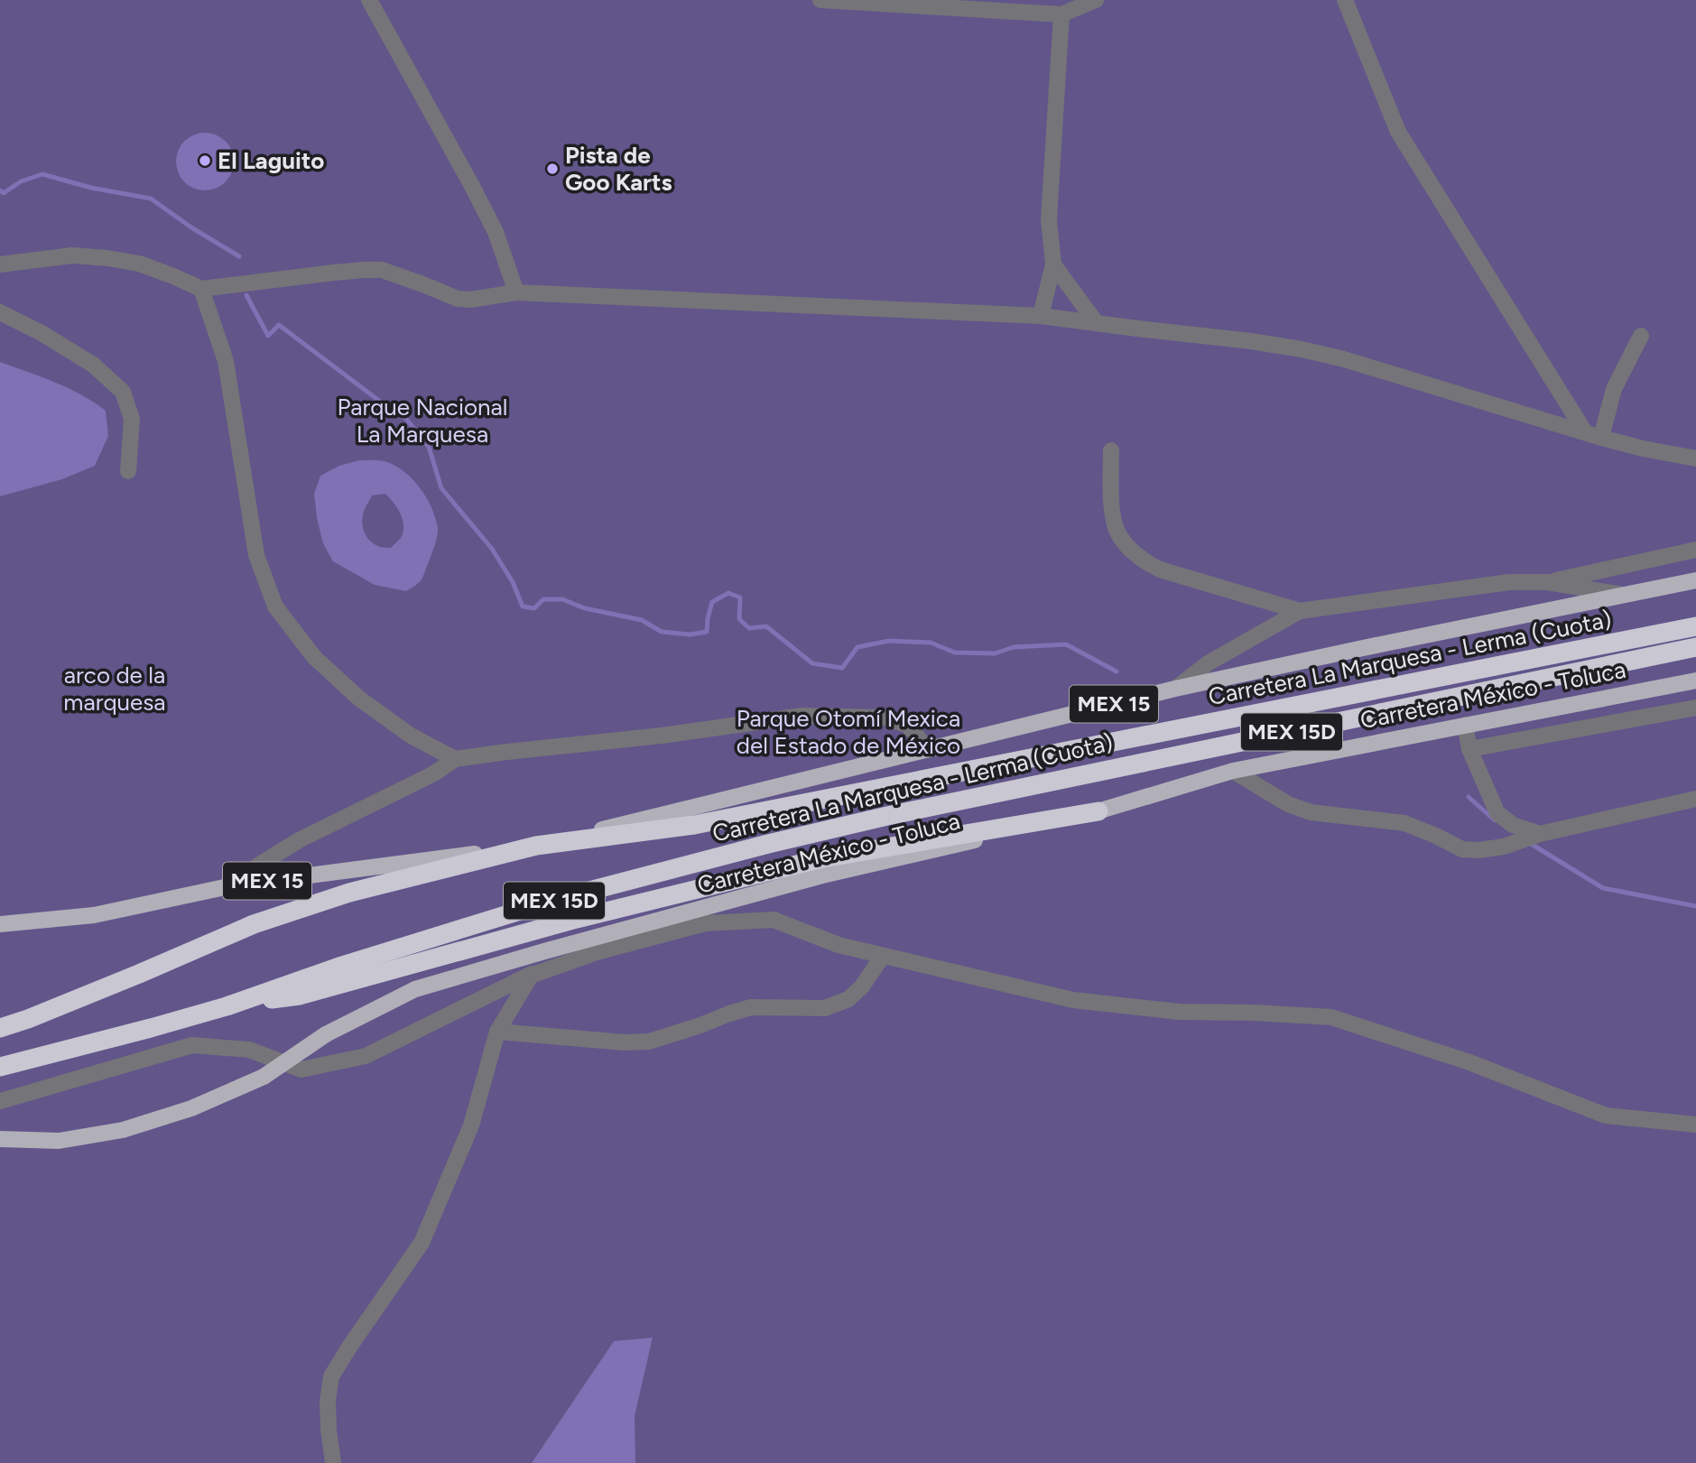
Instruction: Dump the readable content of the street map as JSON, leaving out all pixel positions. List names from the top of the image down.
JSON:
{
  "streets": {
    "highway": ["Carretera La Marquesa - Lerma (Cuota)", "MEX 15D"],
    "main road": ["Carretera México - Toluca", "MEX 15"]
  },
  "crossings": [
    ["Carretera La Marquesa - Lerma (Cuota)", "MEX 15"],
    ["Carretera La Marquesa - Lerma (Cuota)", "MEX 15D"],
    ["MEX 15", "MEX 15D"]
  ],
  "parks": ["Parque Nacional La Marquesa", "arco de la marquesa", "Parque Otomí Mexica del Estado de México"],
  "places": ["El Laguito", "Pista de Goo Karts"]
}
